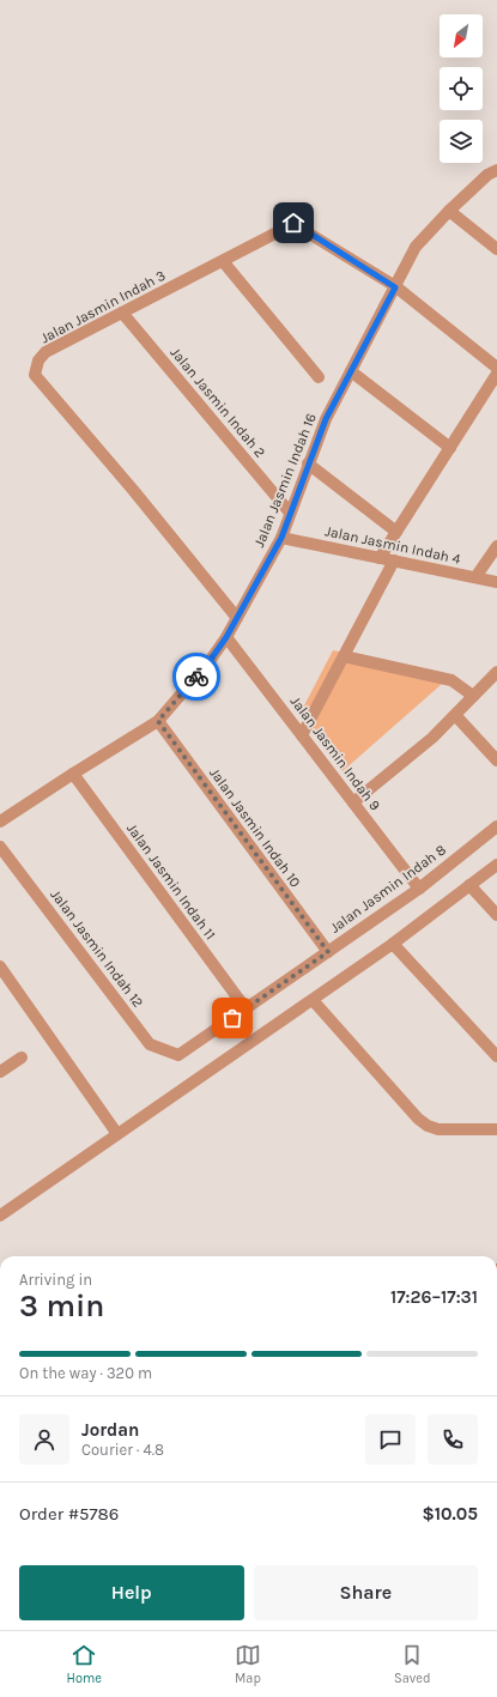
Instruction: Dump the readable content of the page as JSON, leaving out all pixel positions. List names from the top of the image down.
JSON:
{
  "streets": {
    "street": [
      "Jalan Jasmin Indah 3",
      "Jalan Jasmin Indah 2",
      "Jalan Jasmin Indah 16",
      "Jalan Jasmin Indah 4",
      "Jalan Jasmin Indah 9",
      "Jalan Jasmin Indah 10",
      "Jalan Jasmin Indah 11",
      "Jalan Jasmin Indah 8",
      "Jalan Jasmin Indah 12"
    ]
  },
  "crossings": [
    ["Jalan Jasmin Indah 3", "Jalan Jasmin Indah 2"],
    ["Jalan Jasmin Indah 3", "Jalan Jasmin Indah 16"],
    ["Jalan Jasmin Indah 2", "Jalan Jasmin Indah 16"],
    ["Jalan Jasmin Indah 16", "Jalan Jasmin Indah 4"],
    ["Jalan Jasmin Indah 16", "Jalan Jasmin Indah 9"],
    ["Jalan Jasmin Indah 16", "Jalan Jasmin Indah 10"],
    ["Jalan Jasmin Indah 16", "Jalan Jasmin Indah 11"],
    ["Jalan Jasmin Indah 9", "Jalan Jasmin Indah 8"],
    ["Jalan Jasmin Indah 10", "Jalan Jasmin Indah 8"],
    ["Jalan Jasmin Indah 11", "Jalan Jasmin Indah 8"],
    ["Jalan Jasmin Indah 8", "Jalan Jasmin Indah 12"]
  ],
  "north": "bottom left",
  "page": {
    "heading": ["3 min", "Arriving in", "17:26–17:31"],
    "panel": [
      "Jordan",
      "Courier · 4.8",
      "Order #5786",
      "$10.05"
    ],
    "bar": "On the way · 320 m",
    "buttons": ["Help", "Share"],
    "tabs": ["Home", "Map", "Saved"]
  }
}
